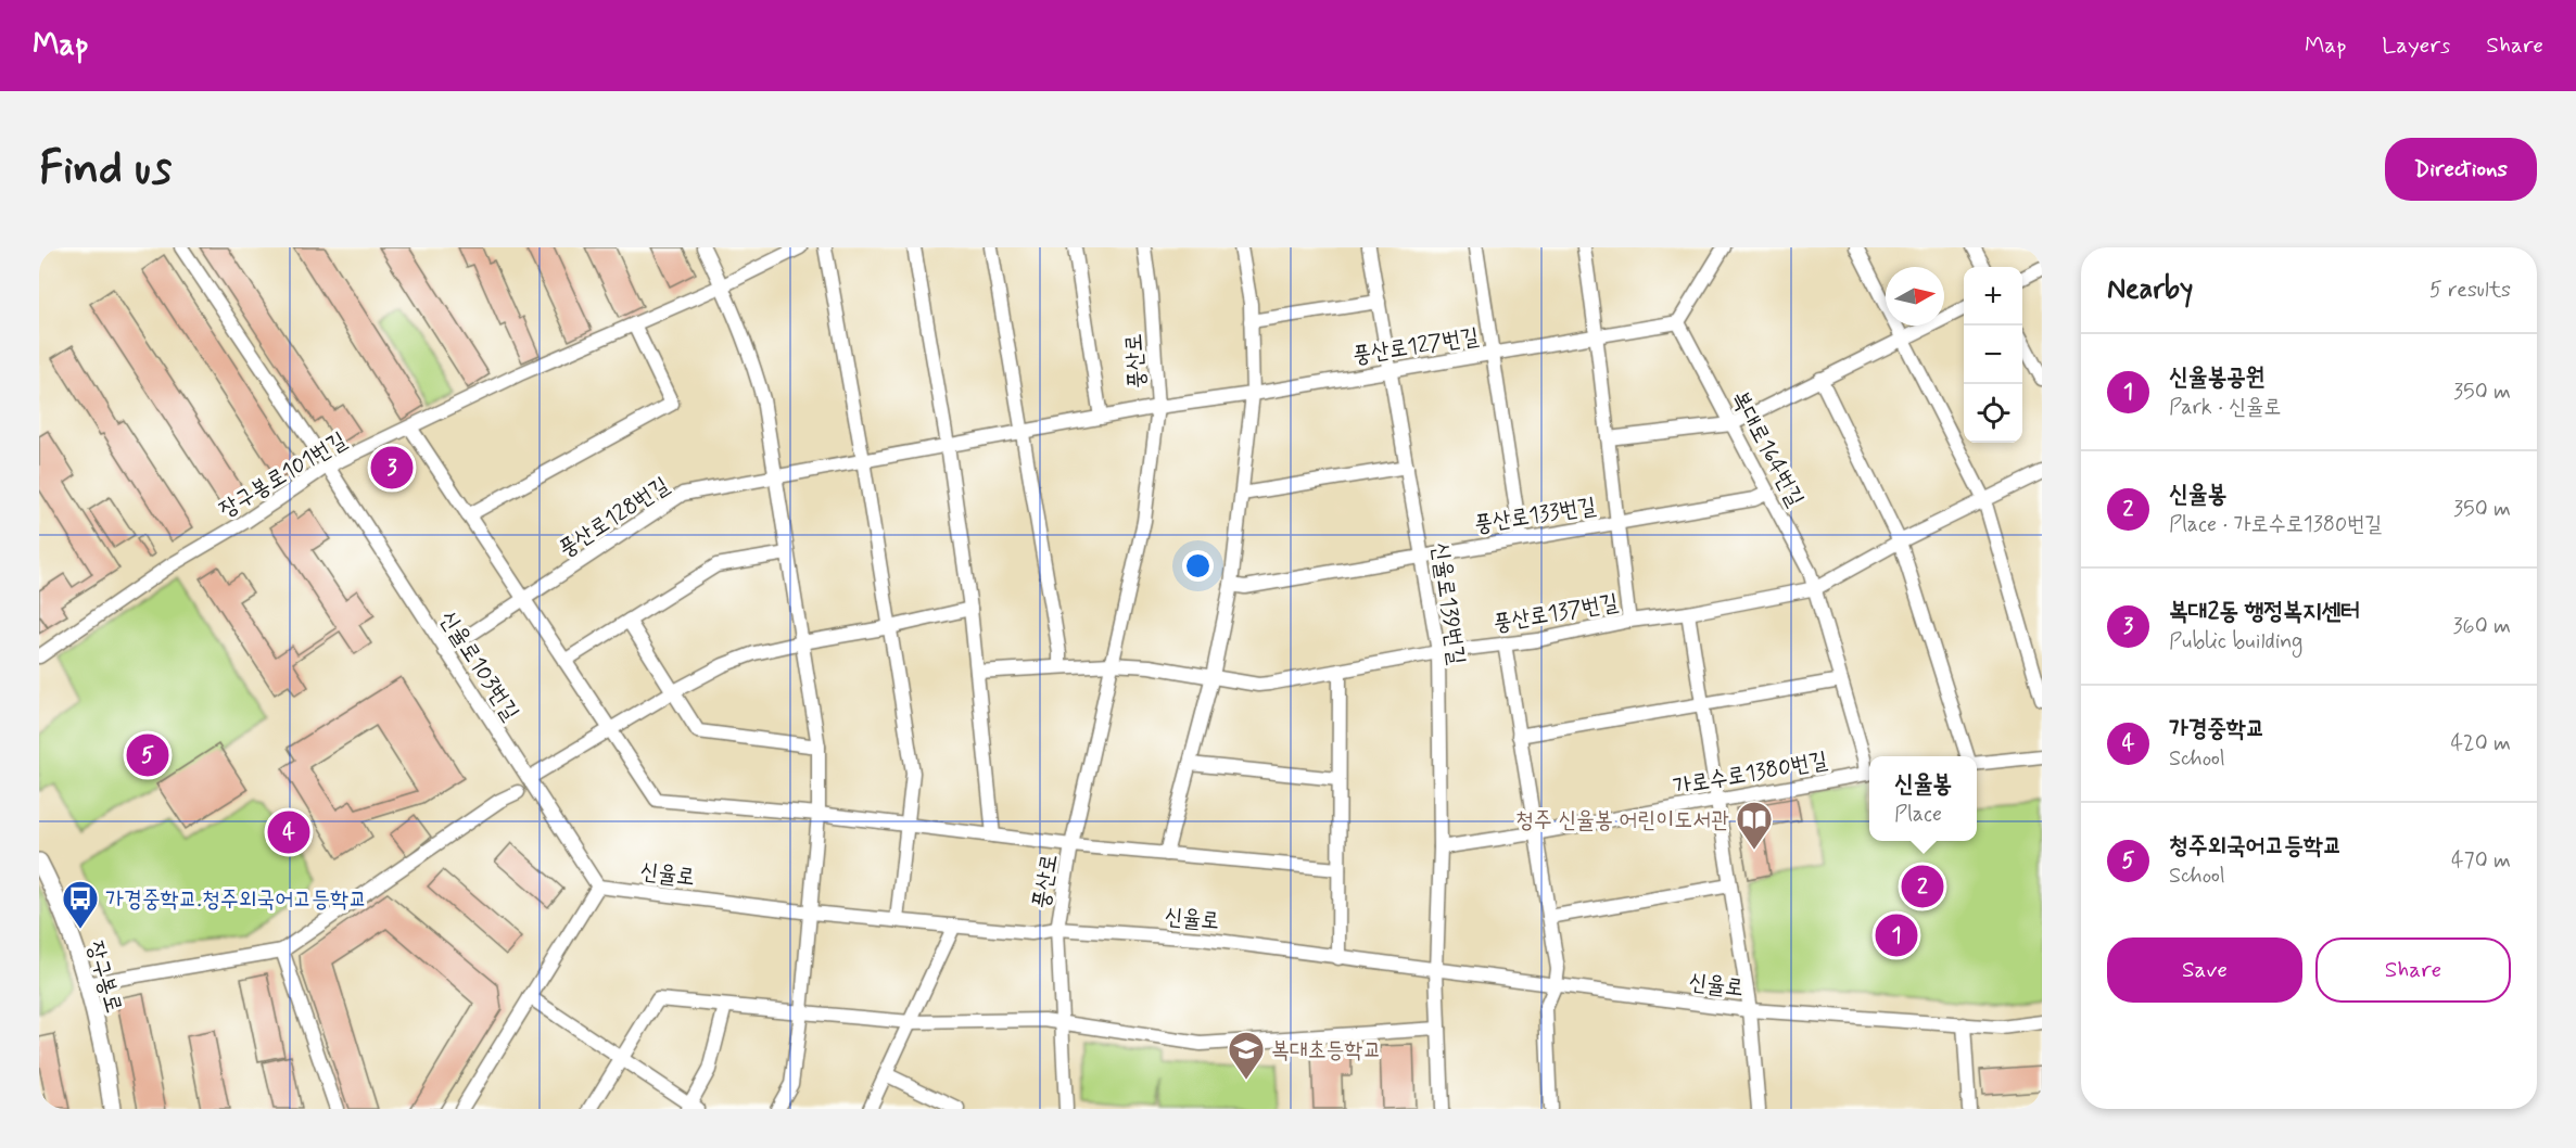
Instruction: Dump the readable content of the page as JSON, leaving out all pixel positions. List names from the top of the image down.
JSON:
{
  "streets": {
    "street": [
      "풍산로127번길",
      "풍산로",
      "복대로164번길",
      "장구봉로101번길",
      "풍산로133번길",
      "풍산로128번길",
      "신율로139번길",
      "풍산로137번길",
      "신율로103번길",
      "가로수로1380번길",
      "신율로",
      "장구봉로"
    ]
  },
  "crossings": [
    ["풍산로127번길", "풍산로"],
    ["풍산로127번길", "복대로164번길"],
    ["풍산로127번길", "풍산로128번길"],
    ["풍산로127번길", "신율로139번길"],
    ["풍산로", "풍산로128번길"],
    ["풍산로", "풍산로137번길"],
    ["풍산로", "신율로"],
    ["복대로164번길", "풍산로133번길"],
    ["복대로164번길", "풍산로137번길"],
    ["복대로164번길", "가로수로1380번길"],
    ["장구봉로101번길", "신율로103번길"],
    ["풍산로133번길", "신율로139번길"],
    ["풍산로128번길", "신율로103번길"],
    ["신율로139번길", "풍산로137번길"],
    ["신율로139번길", "가로수로1380번길"],
    ["신율로139번길", "신율로"],
    ["신율로103번길", "신율로"]
  ],
  "places": {
    "library": ["청주 신율봉 어린이도서관"],
    "bus stop": ["가경중학교.청주외국어고등학교"],
    "school or university": ["복대초등학교"]
  },
  "north": "right",
  "page": {
    "header": "Map",
    "nav": ["Map", "Layers", "Share"],
    "buttons": [
      "Directions",
      ["Save", "Share"]
    ],
    "title": "Find us",
    "heading": ["Nearby", "5 results"],
    "map_buttons": ["+", "−"],
    "list": [
      {
        "mark": "1",
        "name": "신율봉공원",
        "note": "Park · 신율로",
        "value": "350 m"
      },
      {
        "mark": "2",
        "name": "신율봉",
        "note": "Place · 가로수로1380번길",
        "value": "350 m"
      },
      {
        "mark": "3",
        "name": "복대2동 행정복지센터",
        "note": "Public building",
        "value": "360 m"
      },
      {
        "mark": "4",
        "name": "가경중학교",
        "note": "School",
        "value": "420 m"
      },
      {
        "mark": "5",
        "name": "청주외국어고등학교",
        "note": "School",
        "value": "470 m"
      }
    ],
    "pins": [
      "3",
      "5",
      "4",
      "2",
      "1"
    ],
    "popup": ["신율봉", "Place"]
  }
}
